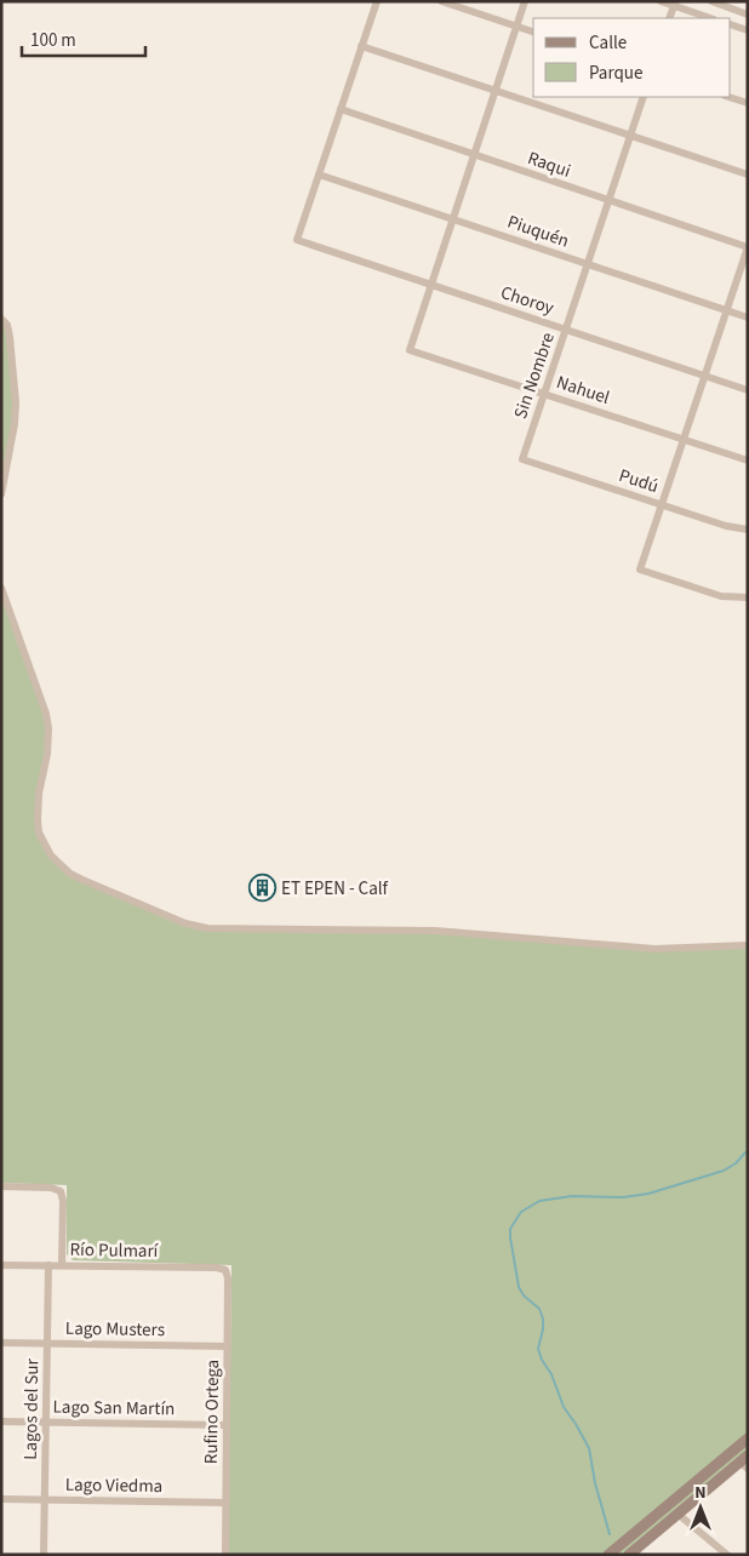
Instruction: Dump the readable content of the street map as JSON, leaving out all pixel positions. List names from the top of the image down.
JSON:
{
  "streets": {
    "street": [
      "Raqui",
      "Piuquén",
      "Choroy",
      "Sin Nombre",
      "Nahuel",
      "Pudú",
      "Río Pulmarí",
      "Lago Musters",
      "Lago San Martín",
      "Lagos del Sur",
      "Rufino Ortega",
      "Lago Viedma"
    ]
  },
  "crossings": [
    ["Raqui", "Sin Nombre"],
    ["Piuquén", "Choroy"],
    ["Piuquén", "Sin Nombre"],
    ["Choroy", "Sin Nombre"],
    ["Choroy", "Nahuel"],
    ["Sin Nombre", "Nahuel"],
    ["Sin Nombre", "Pudú"],
    ["Río Pulmarí", "Lagos del Sur"],
    ["Río Pulmarí", "Rufino Ortega"],
    ["Lago Musters", "Lagos del Sur"],
    ["Lago Musters", "Rufino Ortega"],
    ["Lago San Martín", "Lagos del Sur"],
    ["Lago San Martín", "Rufino Ortega"],
    ["Lagos del Sur", "Lago Viedma"],
    ["Rufino Ortega", "Lago Viedma"]
  ],
  "places": {
    "building": ["ET EPEN - Calf"]
  },
  "legend": ["Calle", "Parque"],
  "scale_bar": "100 m",
  "north": "top"
}
